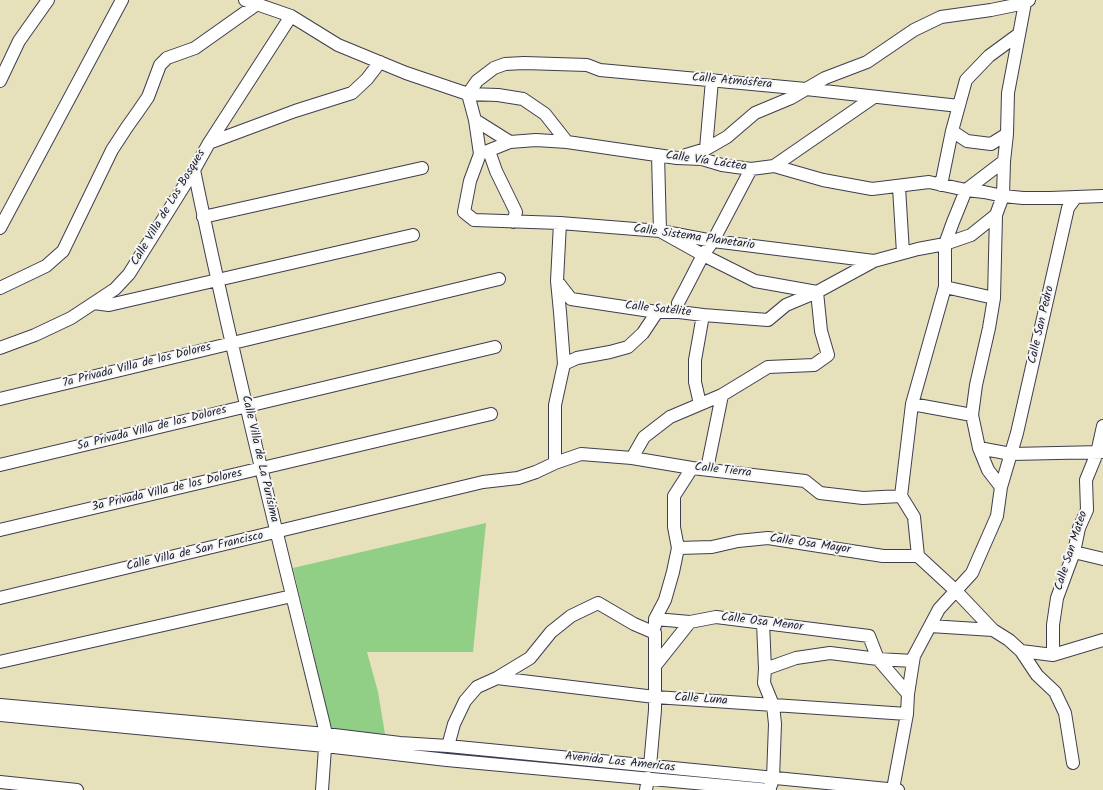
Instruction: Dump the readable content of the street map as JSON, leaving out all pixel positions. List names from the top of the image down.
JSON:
{
  "streets": {
    "street": [
      "Calle Atmósfera",
      "Calle Vía Láctea",
      "Calle Villa de Los Bosques",
      "Calle Sistema Planetario",
      "Calle Satélite",
      "Calle San Pedro",
      "7a Privada Villa de los Dolores",
      "5a Privada Villa de los Dolores",
      "Calle Villa de La Purísima",
      "Calle Tierra",
      "3a Privada Villa de los Dolores",
      "Calle Osa Mayor",
      "Calle San Mateo",
      "Calle Villa de San Francisco",
      "Calle Osa Menor",
      "Calle Luna",
      "Avenida Las Americas"
    ]
  },
  "crossings": [
    ["Calle Vía Láctea", "Calle Sistema Planetario"],
    ["Calle Vía Láctea", "Calle San Pedro"],
    ["Calle Villa de Los Bosques", "Calle Villa de La Purísima"],
    ["Calle San Pedro", "Calle Luna"],
    ["Calle San Pedro", "Avenida Las Americas"],
    ["7a Privada Villa de los Dolores", "Calle Villa de La Purísima"],
    ["5a Privada Villa de los Dolores", "Calle Villa de La Purísima"],
    ["Calle Villa de La Purísima", "3a Privada Villa de los Dolores"],
    ["Calle Villa de La Purísima", "Calle Villa de San Francisco"],
    ["Calle Tierra", "Calle Villa de San Francisco"]
  ]
}
